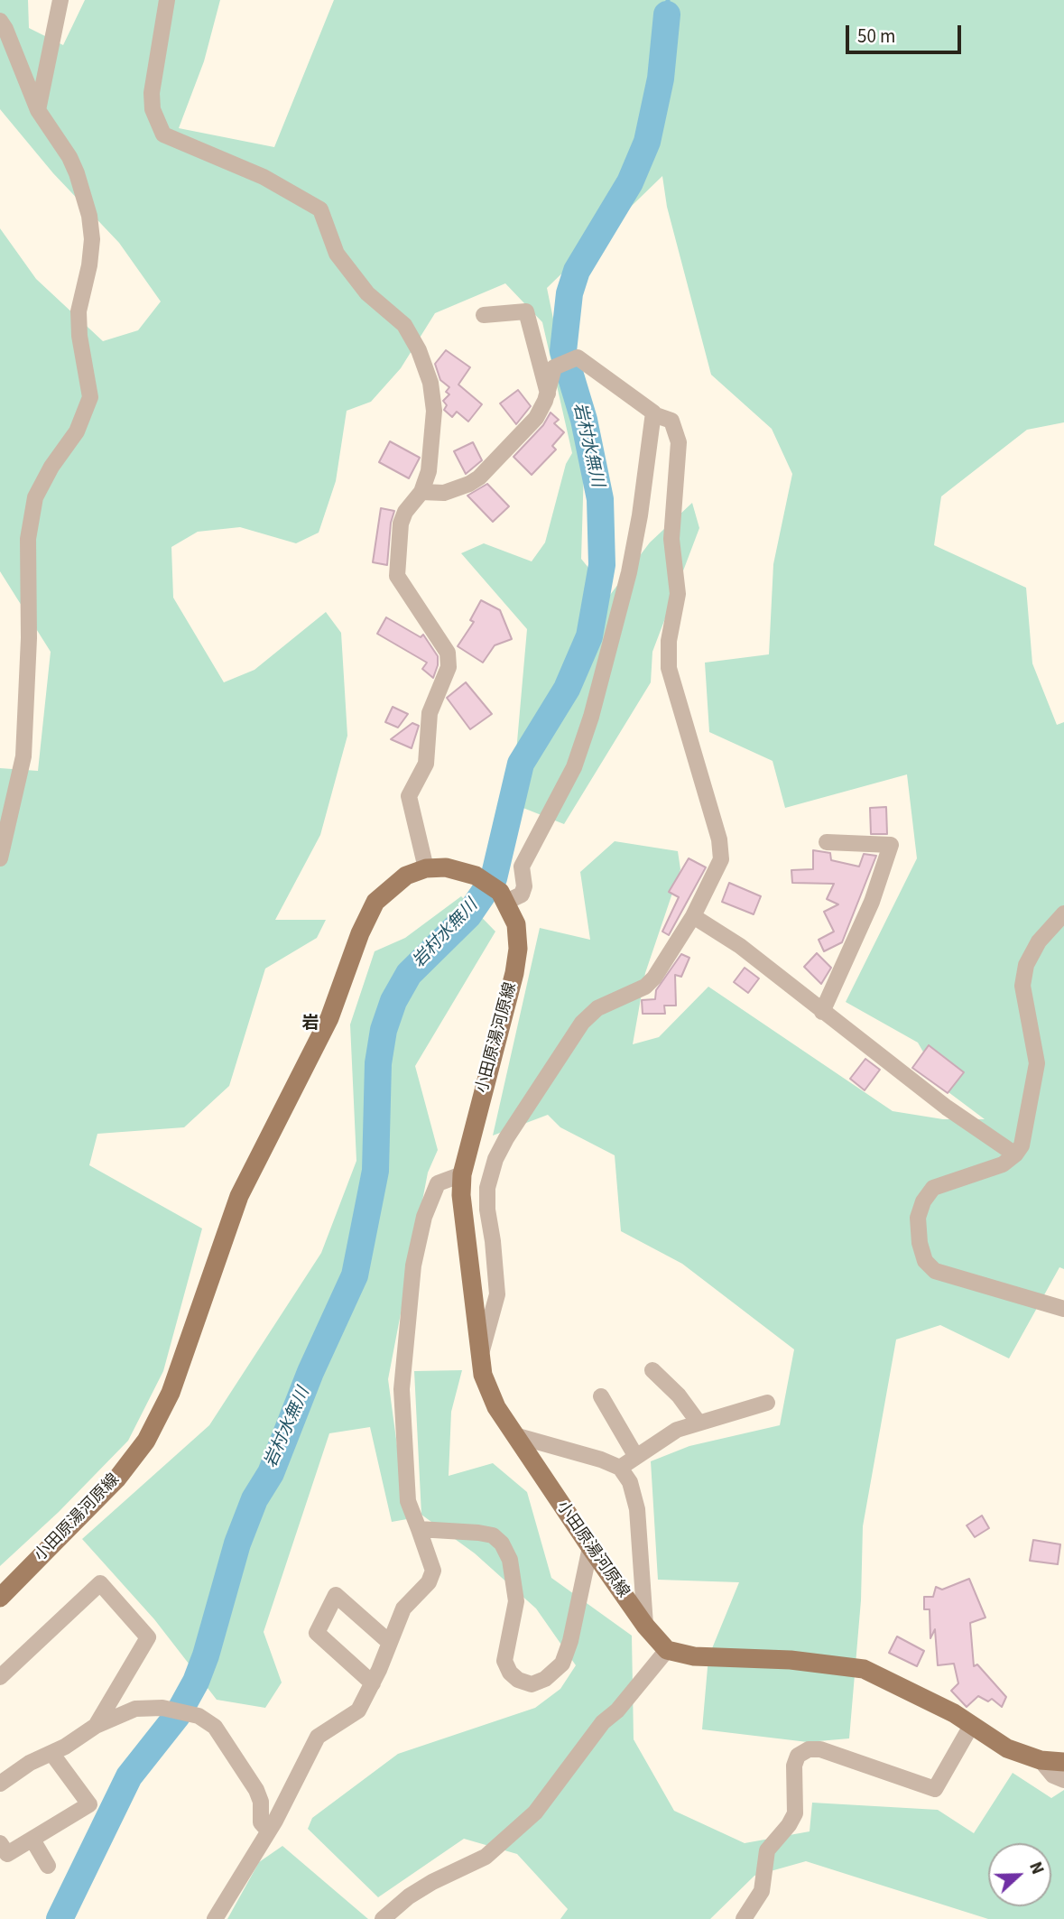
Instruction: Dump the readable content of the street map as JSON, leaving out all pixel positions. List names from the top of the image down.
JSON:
{
  "streets": {
    "main road": ["小田原湯河原線"]
  },
  "districts": ["岩"],
  "water": ["岩村水無川"],
  "scale_bar": "50 m",
  "north": "right"
}
